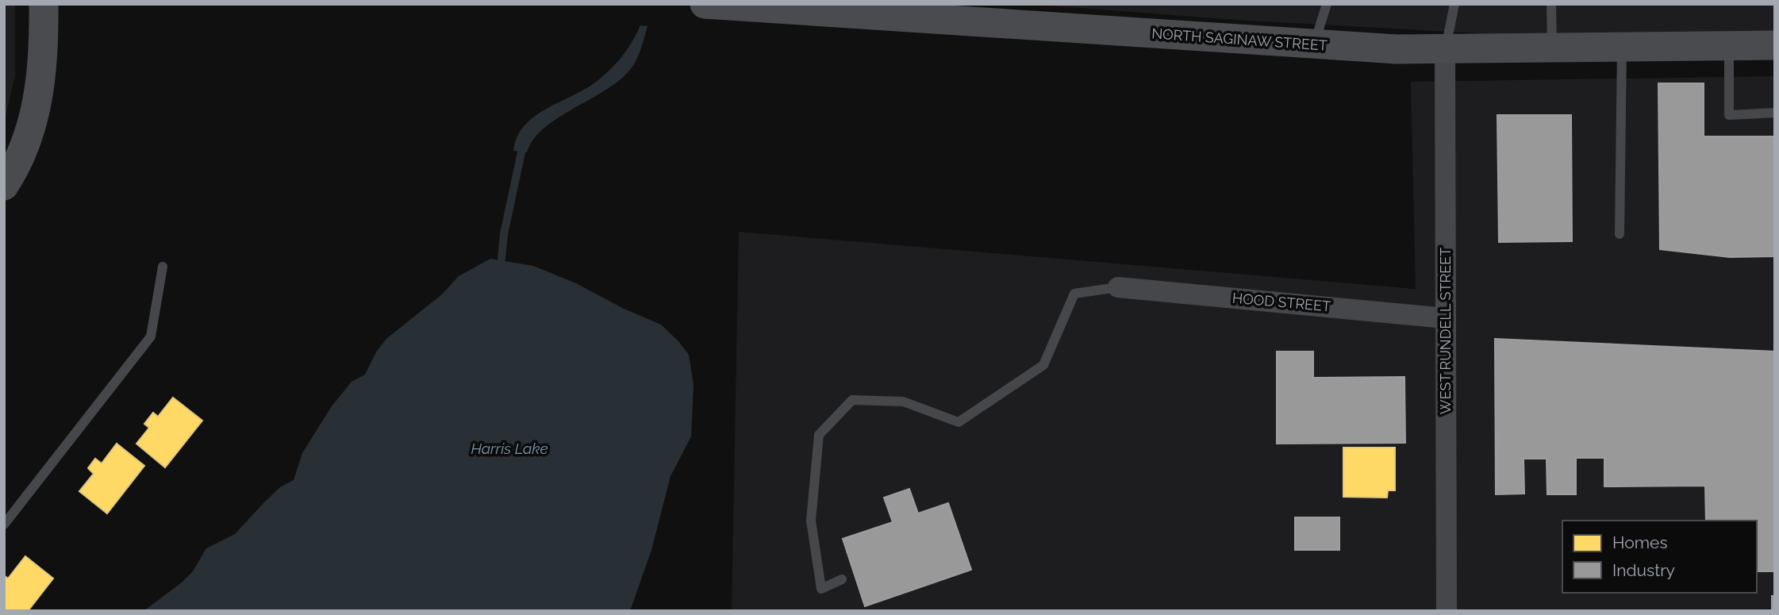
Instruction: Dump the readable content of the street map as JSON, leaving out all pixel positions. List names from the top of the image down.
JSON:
{
  "streets": {
    "street": ["NORTH SAGINAW STREET", "HOOD STREET", "WEST RUNDELL STREET"]
  },
  "crossings": [
    ["NORTH SAGINAW STREET", "WEST RUNDELL STREET"],
    ["HOOD STREET", "WEST RUNDELL STREET"]
  ],
  "water": ["Harris Lake"],
  "legend": ["Homes", "Industry"]
}
